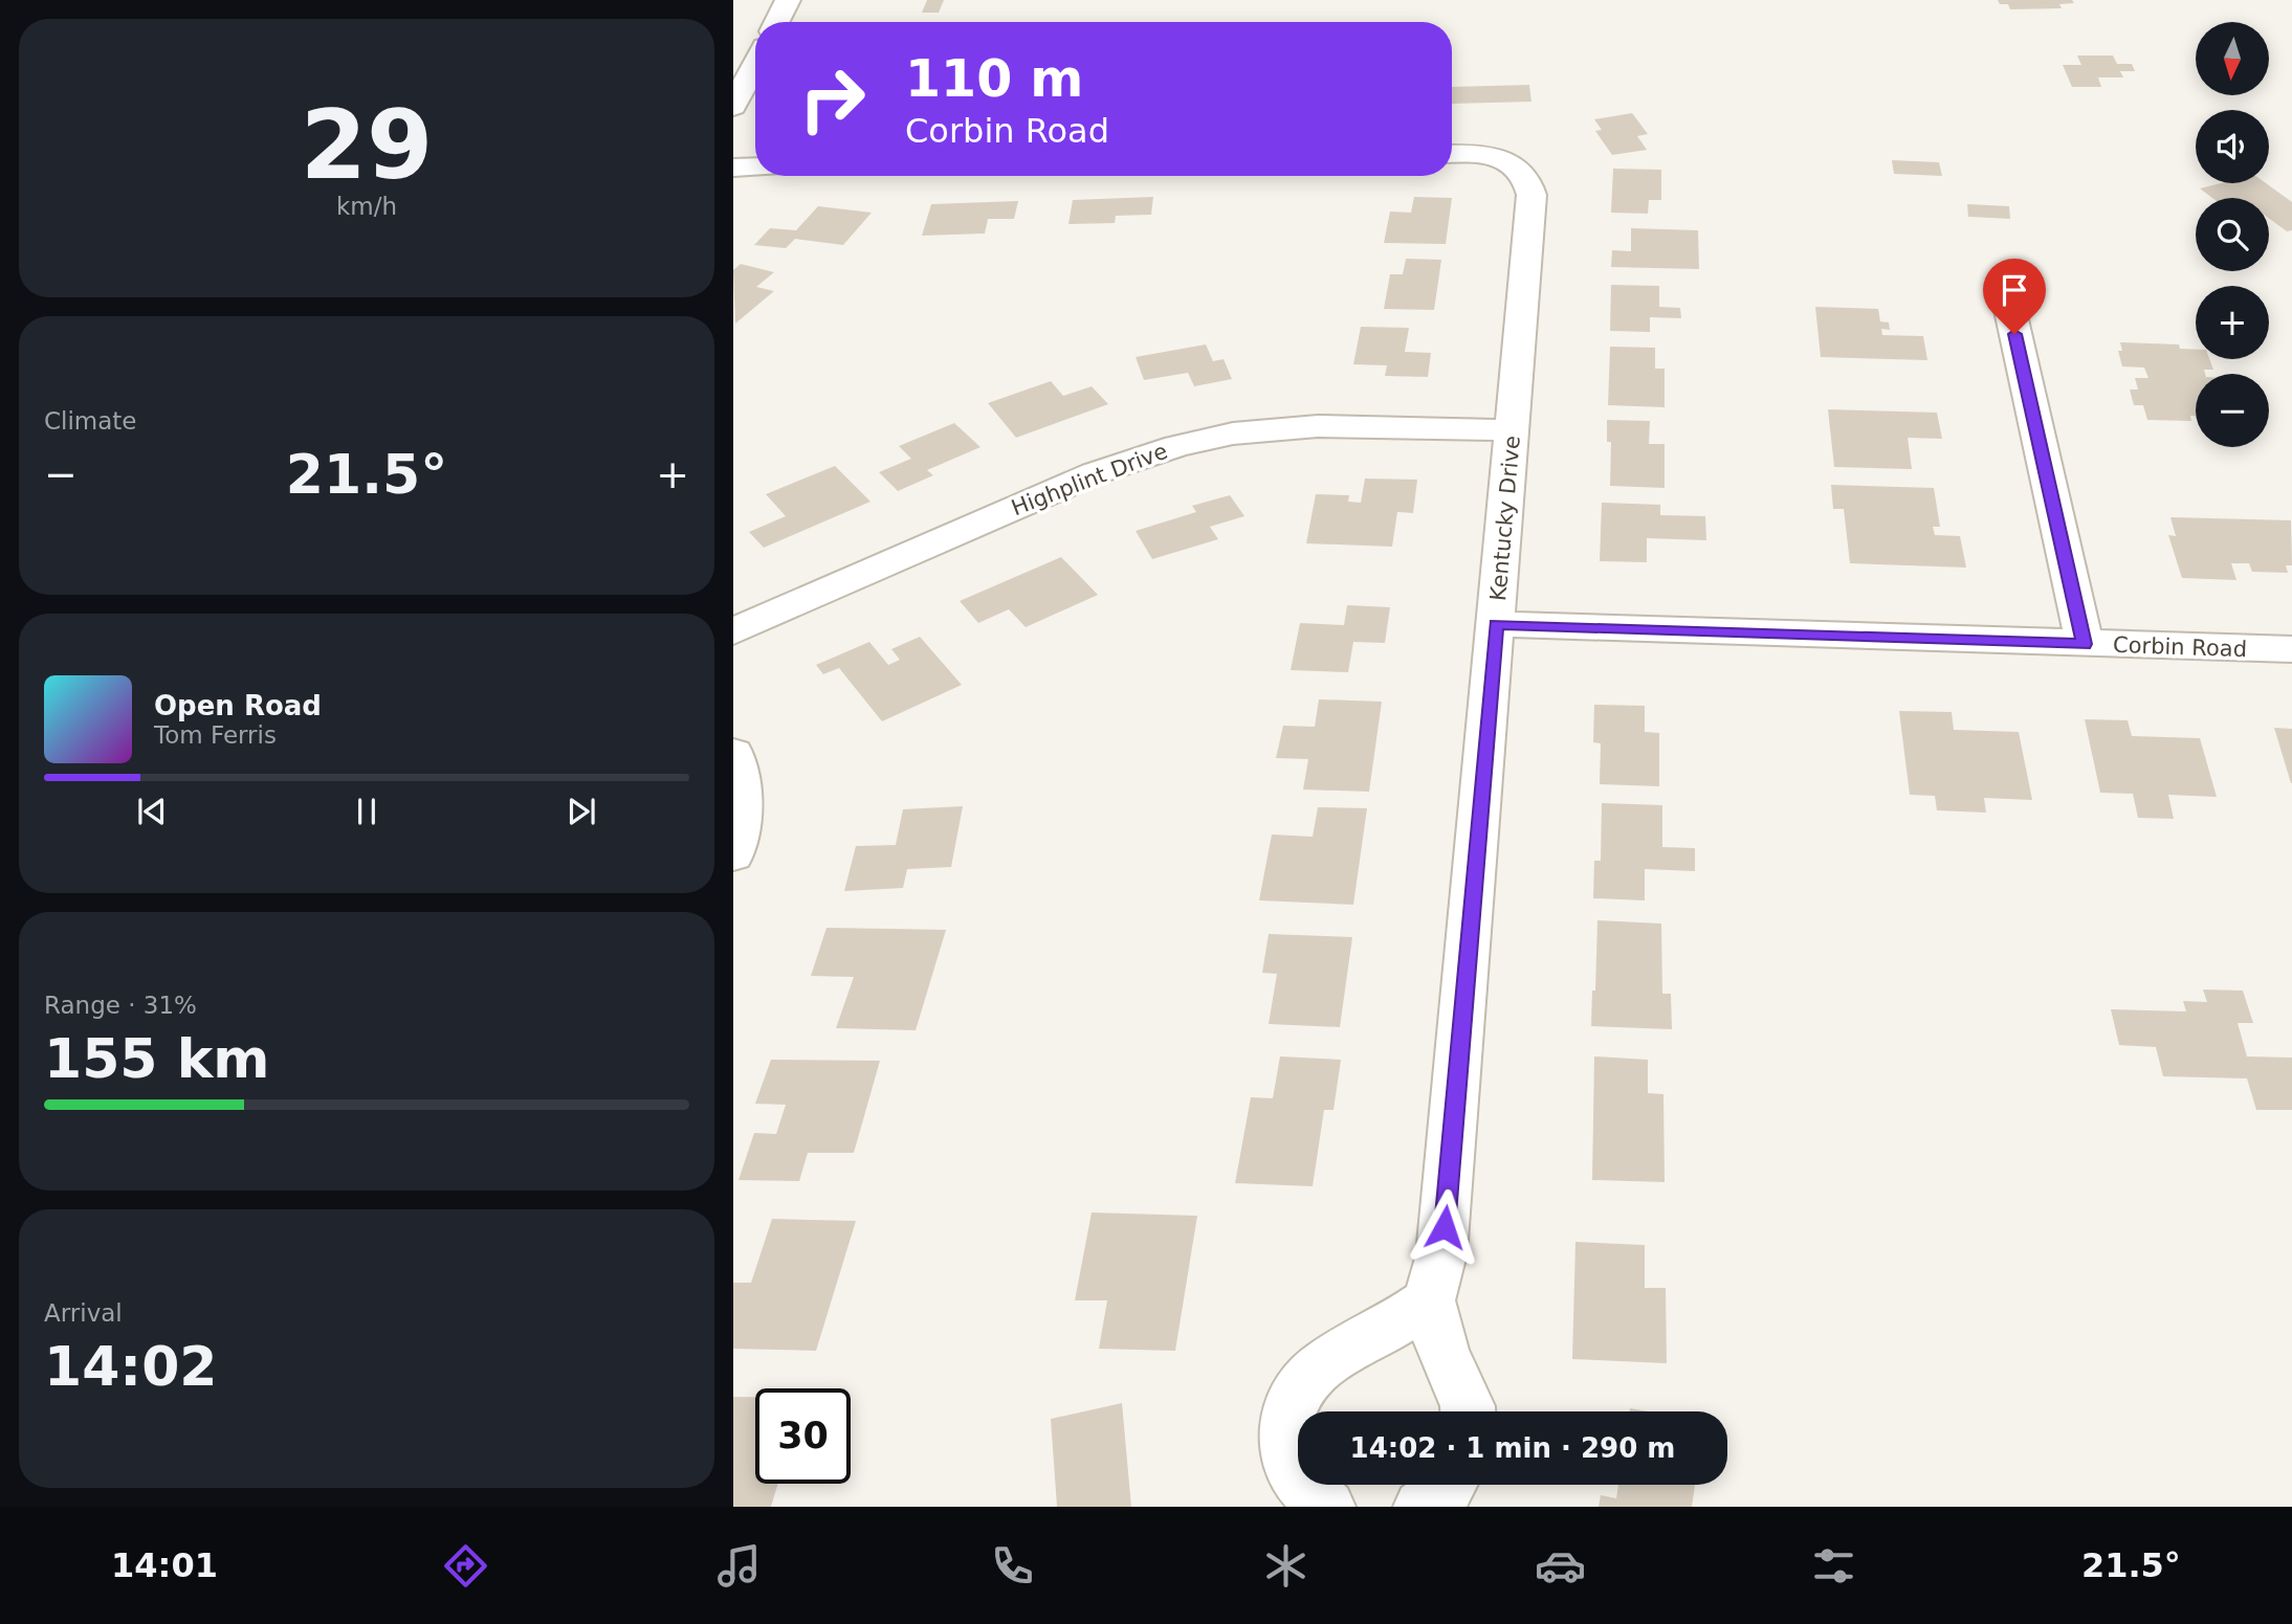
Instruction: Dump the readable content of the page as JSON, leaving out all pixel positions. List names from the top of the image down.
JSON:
{
  "streets": {
    "street": ["Highplint Drive", "Kentucky Drive", "Corbin Road"]
  },
  "crossings": [
    ["Highplint Drive", "Kentucky Drive"],
    ["Kentucky Drive", "Corbin Road"]
  ],
  "north": "bottom",
  "page": {
    "tile": [
      ["29", "km/h"],
      "Climate",
      ["Range · 31%", "155 km"],
      ["Arrival", "14:02"]
    ],
    "map_buttons": ["+", "−"],
    "turn": ["110 m", "Corbin Road"],
    "heat": ["−", "21.5°", "+"],
    "song": ["Open Road", "Tom Ferris"],
    "limit": "30",
    "trip": "14:02 · 1 min · 290 m",
    "tabs": ["14:01", "21.5°"]
  }
}
